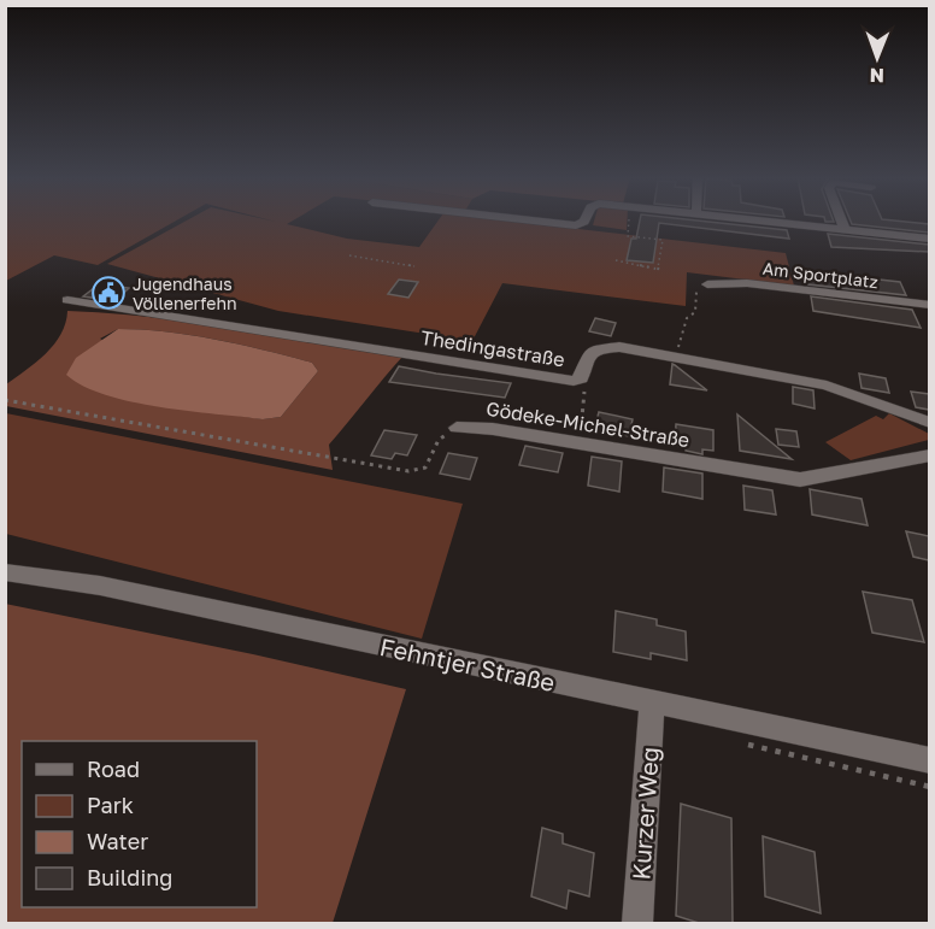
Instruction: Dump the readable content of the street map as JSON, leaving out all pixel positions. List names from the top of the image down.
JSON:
{
  "streets": {
    "street": [
      "Am Sportplatz",
      "Thedingastraße",
      "Gödeke-Michel-Straße",
      "Fehntjer Straße",
      "Kurzer Weg"
    ]
  },
  "crossings": [
    ["Fehntjer Straße", "Kurzer Weg"]
  ],
  "places": {
    "public building": ["Jugendhaus Völlenerfehn"]
  },
  "legend": [
    "Road",
    "Park",
    "Water",
    "Building"
  ],
  "north": "bottom"
}
